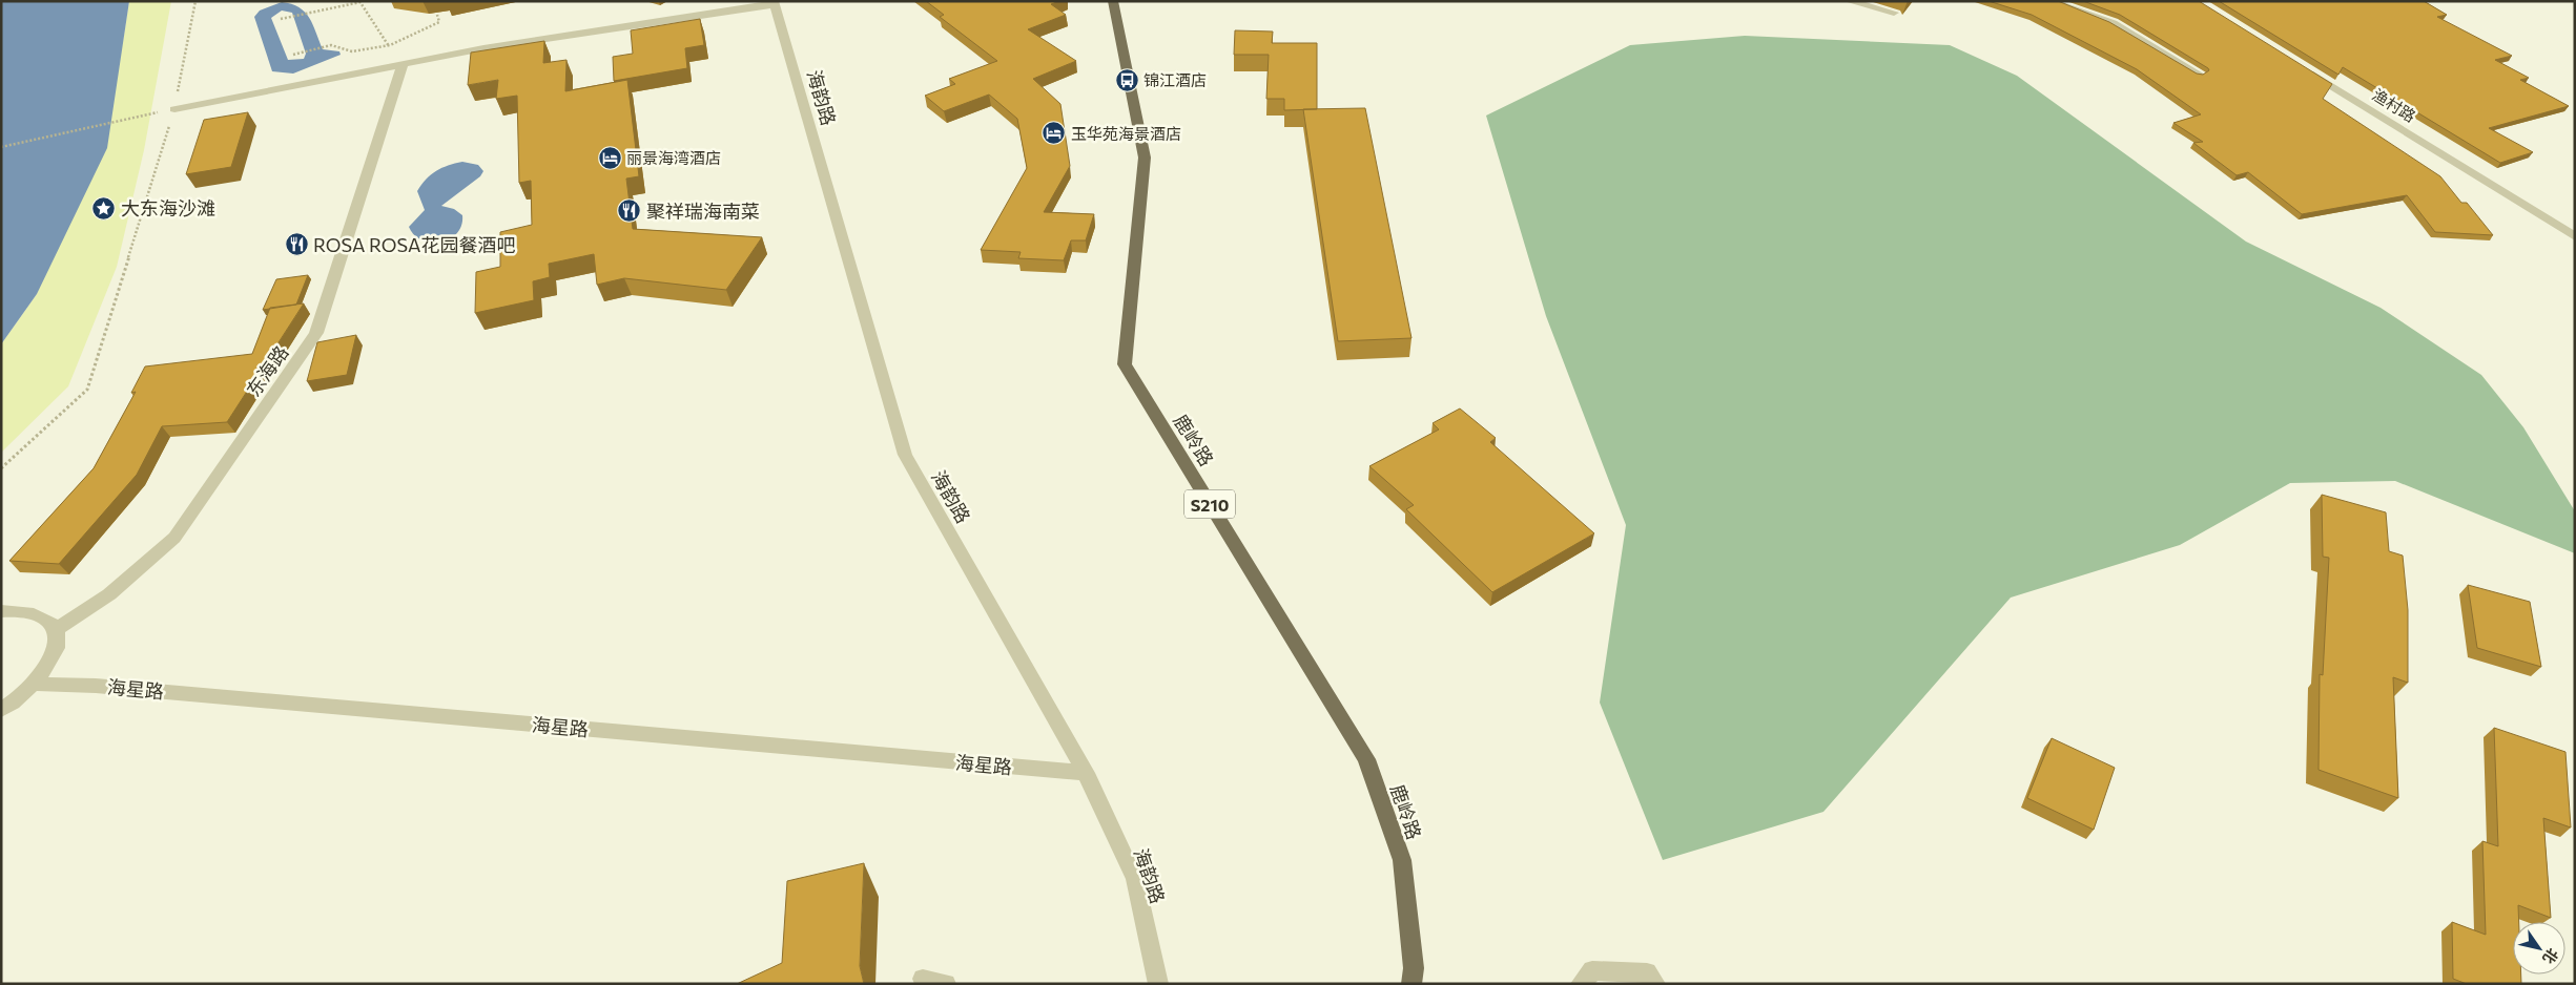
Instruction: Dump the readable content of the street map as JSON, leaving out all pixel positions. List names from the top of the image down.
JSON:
{
  "streets": {
    "main road": ["鹿岭路", "S210"],
    "street": [
      "海韵路",
      "渔村路",
      "东海路",
      "海星路"
    ]
  },
  "crossings": [
    ["海韵路", "海星路"]
  ],
  "places": {
    "bus stop": ["锦江酒店"],
    "hotel": ["玉华苑海景酒店", "丽景海湾酒店"],
    "place": ["大东海沙滩"],
    "restaurant": ["聚祥瑞海南菜", "ROSA ROSA花园餐酒吧"]
  },
  "north": "bottom right"
}
